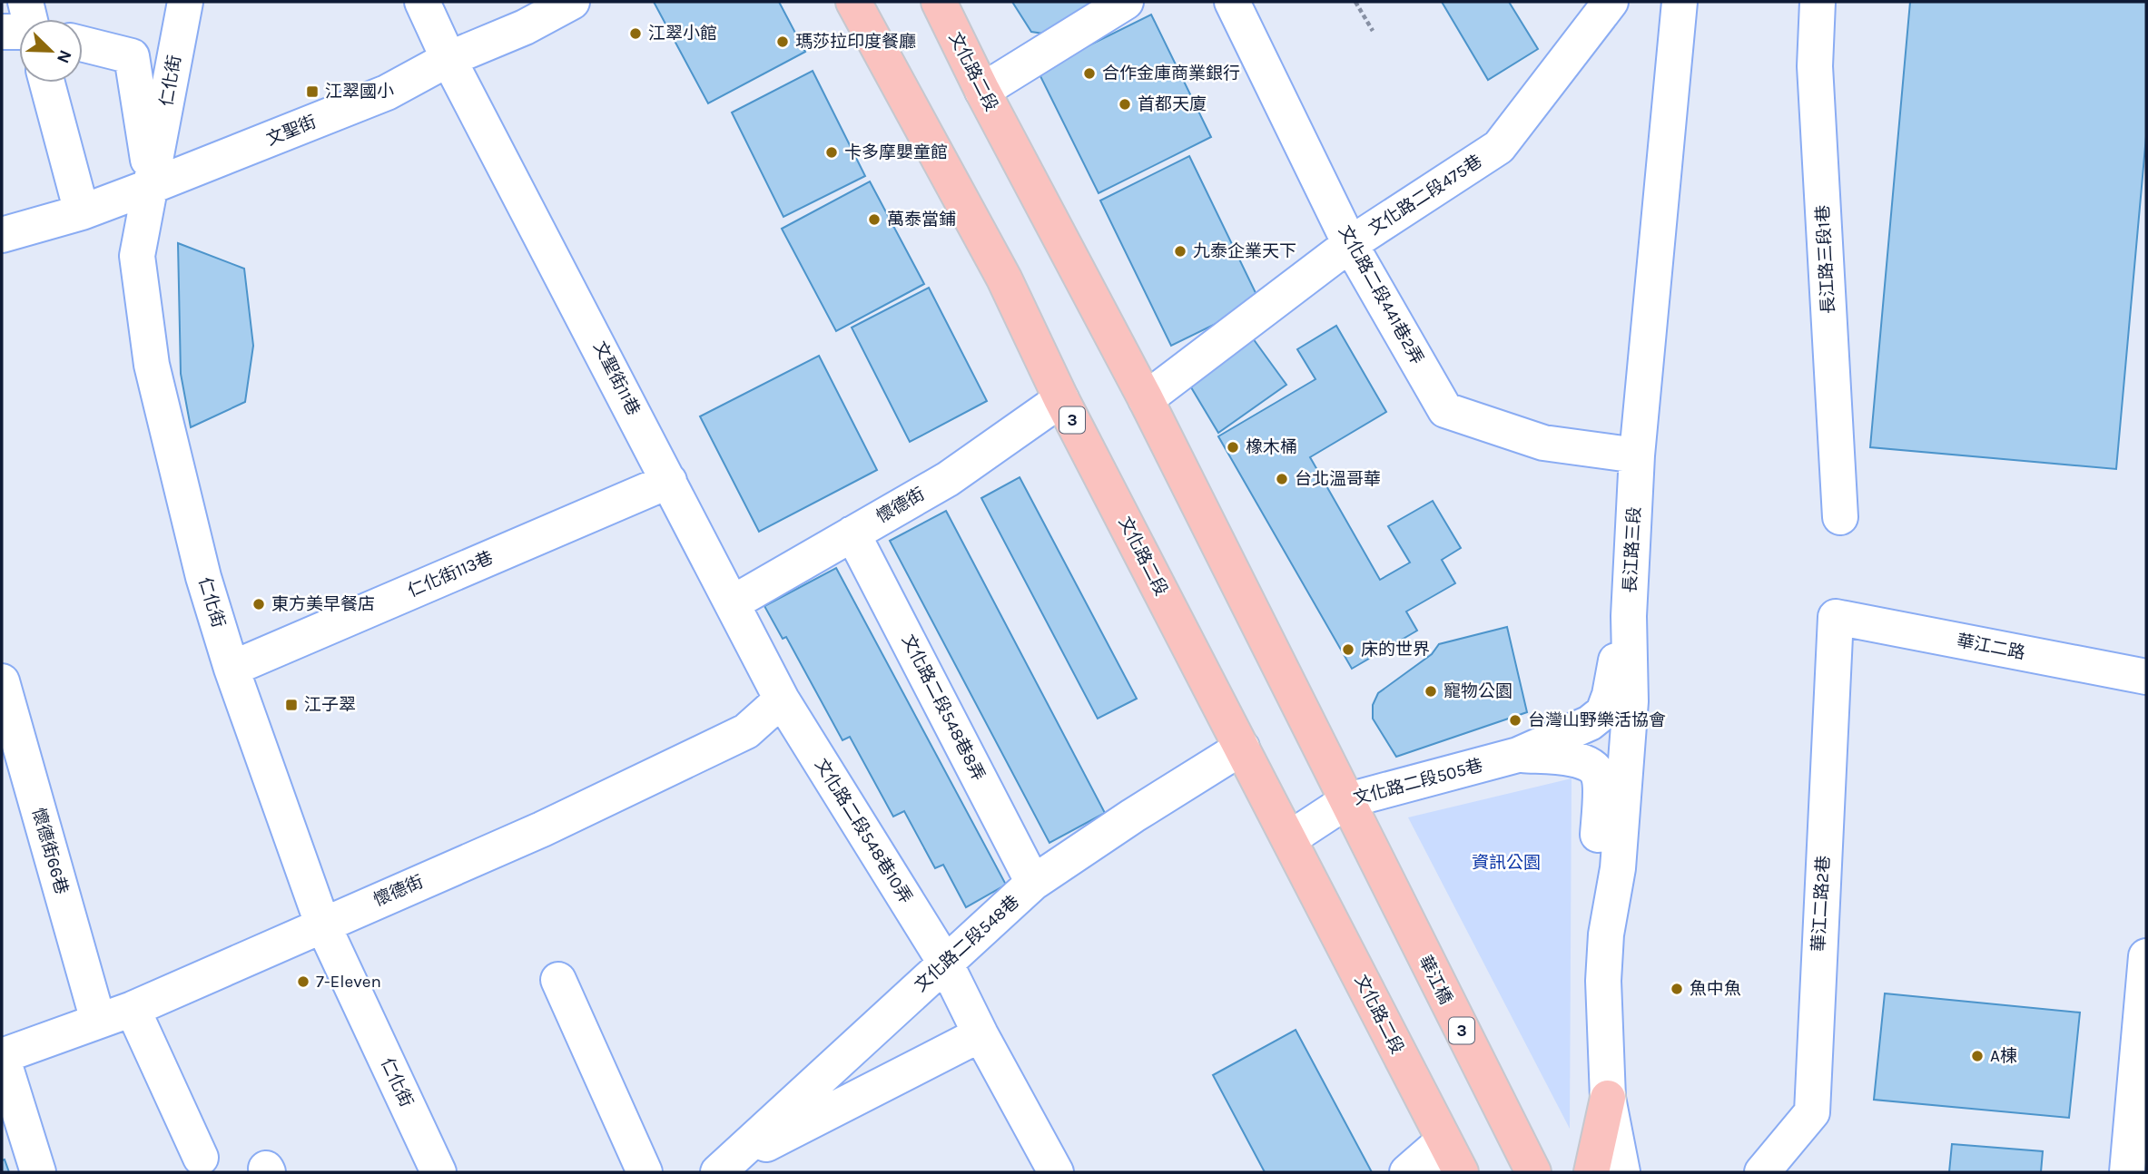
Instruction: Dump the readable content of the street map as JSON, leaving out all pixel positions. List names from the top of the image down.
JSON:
{
  "streets": {
    "main road": ["文化路二段", "3", "華江橋"],
    "street": [
      "仁化街",
      "文聖街",
      "文化路二段475巷",
      "長江路三段1巷",
      "文化路二段441巷2弄",
      "文聖街11巷",
      "懷德街",
      "長江路三段",
      "仁化街113巷",
      "華江二路",
      "文化路二段548巷8弄",
      "文化路二段505巷",
      "文化路二段548巷10弄",
      "懷德街66巷",
      "華江二路2巷",
      "文化路二段548巷"
    ]
  },
  "crossings": [
    ["文化路二段", "文化路二段475巷"],
    ["文化路二段", "懷德街"],
    ["文化路二段", "文化路二段505巷"],
    ["文化路二段", "文化路二段548巷"],
    ["文化路二段", "華江橋"],
    ["仁化街", "文聖街"],
    ["仁化街", "懷德街"],
    ["仁化街", "仁化街113巷"],
    ["文聖街", "文聖街11巷"],
    ["文化路二段475巷", "文化路二段441巷2弄"],
    ["文化路二段441巷2弄", "長江路三段"],
    ["文聖街11巷", "懷德街"],
    ["文聖街11巷", "仁化街113巷"],
    ["文聖街11巷", "文化路二段548巷10弄"],
    ["懷德街", "文化路二段548巷8弄"],
    ["懷德街", "文化路二段548巷10弄"],
    ["懷德街", "懷德街66巷"],
    ["華江二路", "華江二路2巷"],
    ["文化路二段548巷8弄", "文化路二段548巷"],
    ["文化路二段548巷10弄", "文化路二段548巷"]
  ],
  "parks": ["資訊公園"],
  "places": {
    "other": [
      "江翠小館",
      "瑪莎拉印度餐廳",
      "合作金庫商業銀行",
      "首都天廈",
      "卡多摩嬰童館",
      "萬泰當鋪",
      "九泰企業天下",
      "橡木桶",
      "台北溫哥華",
      "東方美早餐店",
      "床的世界",
      "寵物公園",
      "台灣山野樂活協會",
      "7-Eleven",
      "魚中魚",
      "A棟"
    ],
    "transit": ["江翠國小", "江子翠"]
  },
  "north": "bottom right"
}
